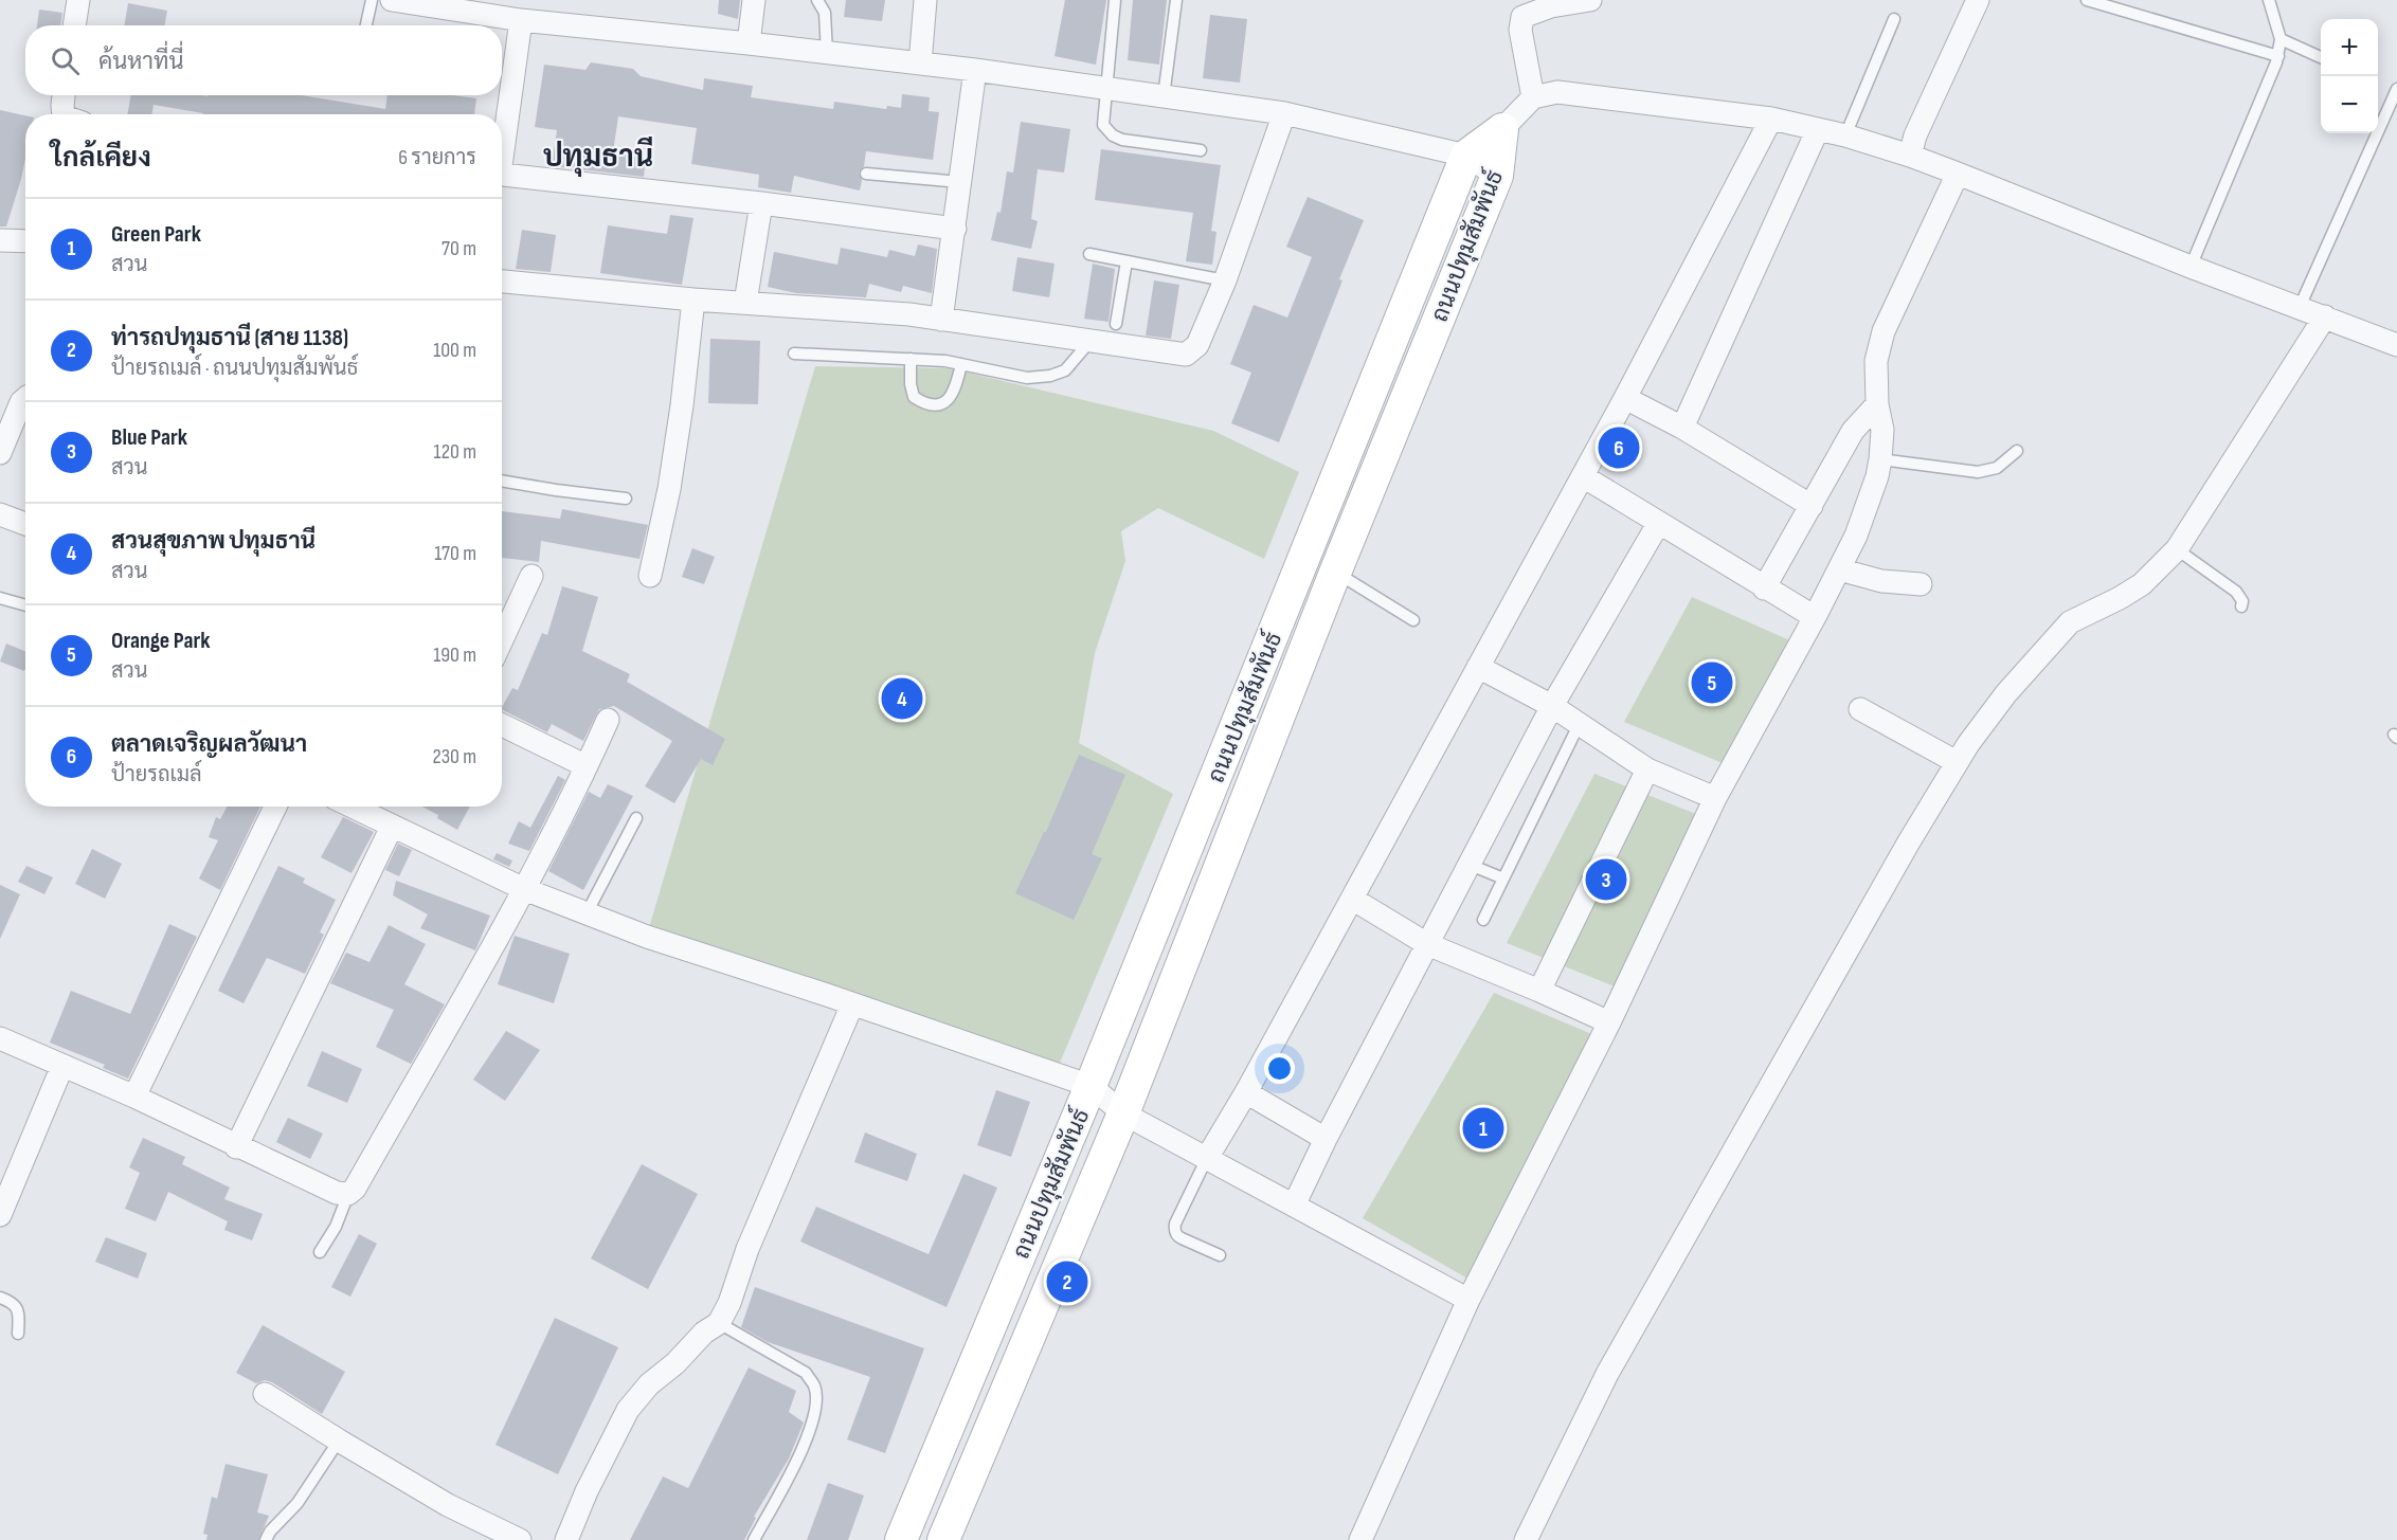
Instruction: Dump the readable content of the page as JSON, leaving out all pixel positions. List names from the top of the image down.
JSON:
{
  "streets": {
    "street": ["ถนนปทุมสัมพันธ์"]
  },
  "districts": ["ปทุมธานี"],
  "page": {
    "map_buttons": ["+", "−"],
    "search": "ค้นหาที่นี่",
    "heading": ["ใกล้เคียง", "6 รายการ"],
    "list": [
      {
        "mark": "1",
        "name": "Green Park",
        "note": "สวน",
        "value": "70 m"
      },
      {
        "mark": "2",
        "name": "ท่ารถปทุมธานี (สาย 1138)",
        "note": "ป้ายรถเมล์ · ถนนปทุมสัมพันธ์",
        "value": "100 m"
      },
      {
        "mark": "3",
        "name": "Blue Park",
        "note": "สวน",
        "value": "120 m"
      },
      {
        "mark": "4",
        "name": "สวนสุขภาพ ปทุมธานี",
        "note": "สวน",
        "value": "170 m"
      },
      {
        "mark": "5",
        "name": "Orange Park",
        "note": "สวน",
        "value": "190 m"
      },
      {
        "mark": "6",
        "name": "ตลาดเจริญผลวัฒนา",
        "note": "ป้ายรถเมล์",
        "value": "230 m"
      }
    ],
    "pins": [
      "6",
      "5",
      "4",
      "3",
      "1",
      "2"
    ]
  }
}
